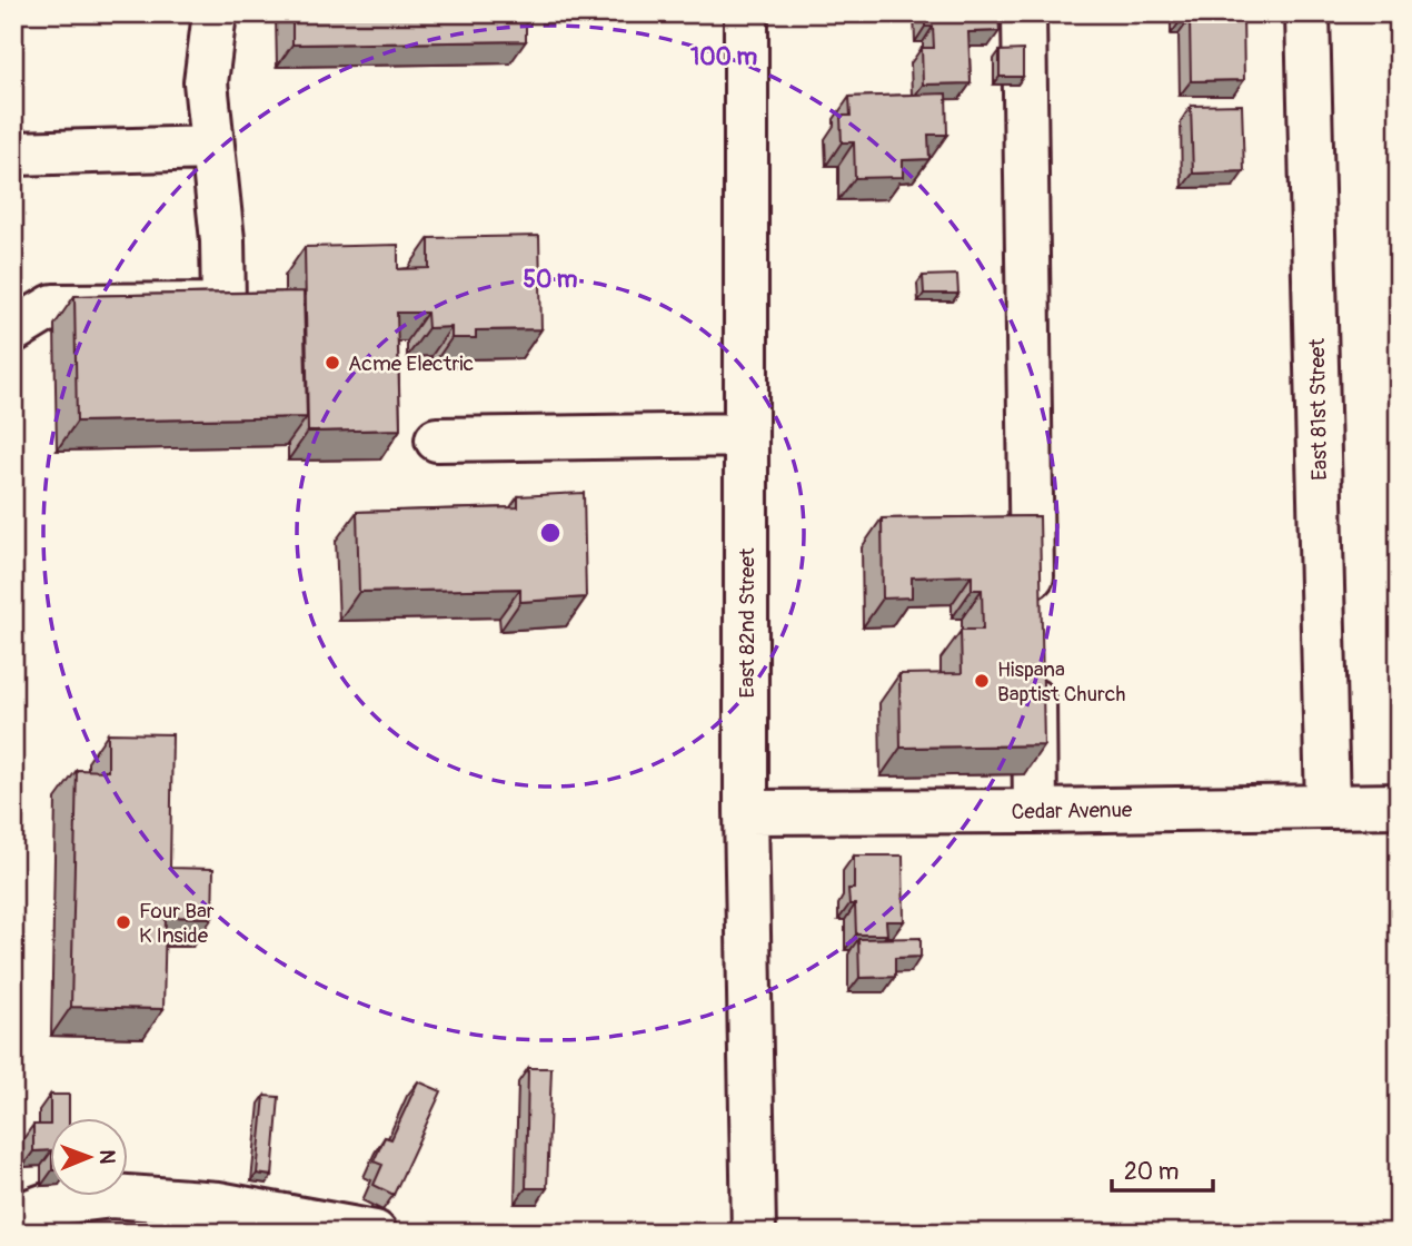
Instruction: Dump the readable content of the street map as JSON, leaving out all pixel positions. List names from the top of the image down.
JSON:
{
  "streets": {
    "street": ["East 81st Street", "East 82nd Street", "Cedar Avenue"]
  },
  "crossings": [
    ["East 81st Street", "Cedar Avenue"],
    ["East 82nd Street", "Cedar Avenue"]
  ],
  "places": ["Acme Electric", "Hispana Baptist Church", "Four Bar K Inside"],
  "scale_bar": "20 m",
  "north": "right",
  "rings": ["100 m", "50 m"]
}
